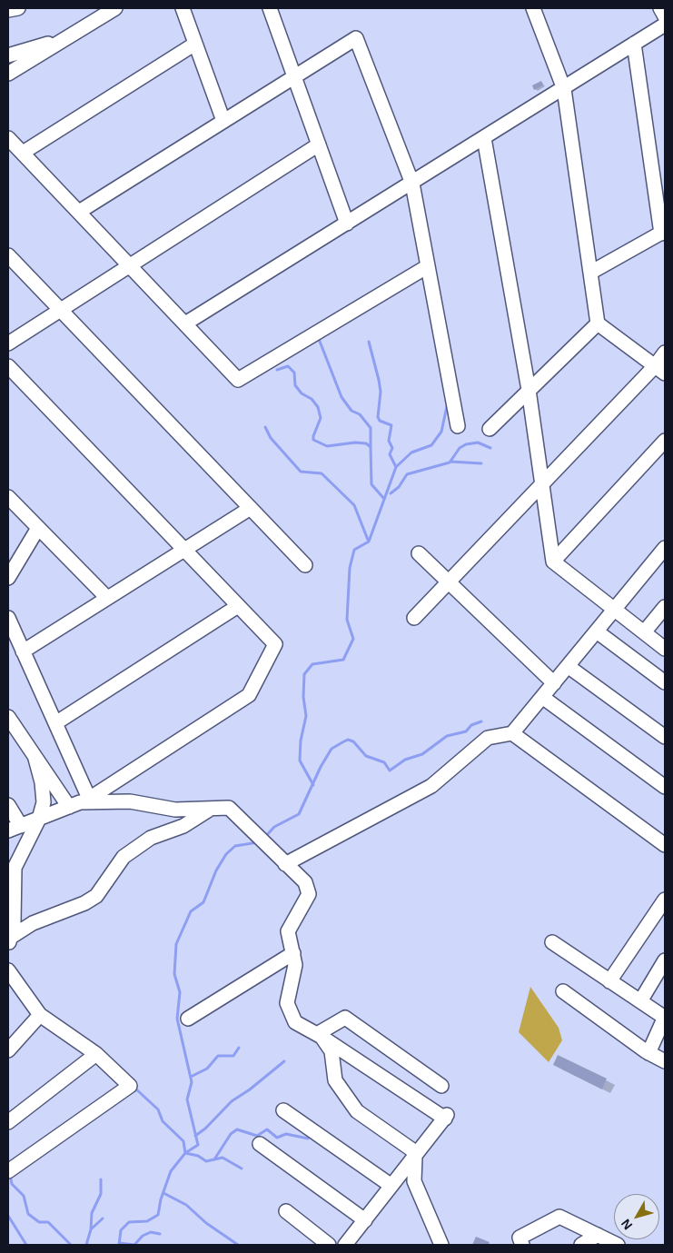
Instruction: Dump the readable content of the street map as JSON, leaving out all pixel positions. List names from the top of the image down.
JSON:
{
  "north": "bottom left"
}
